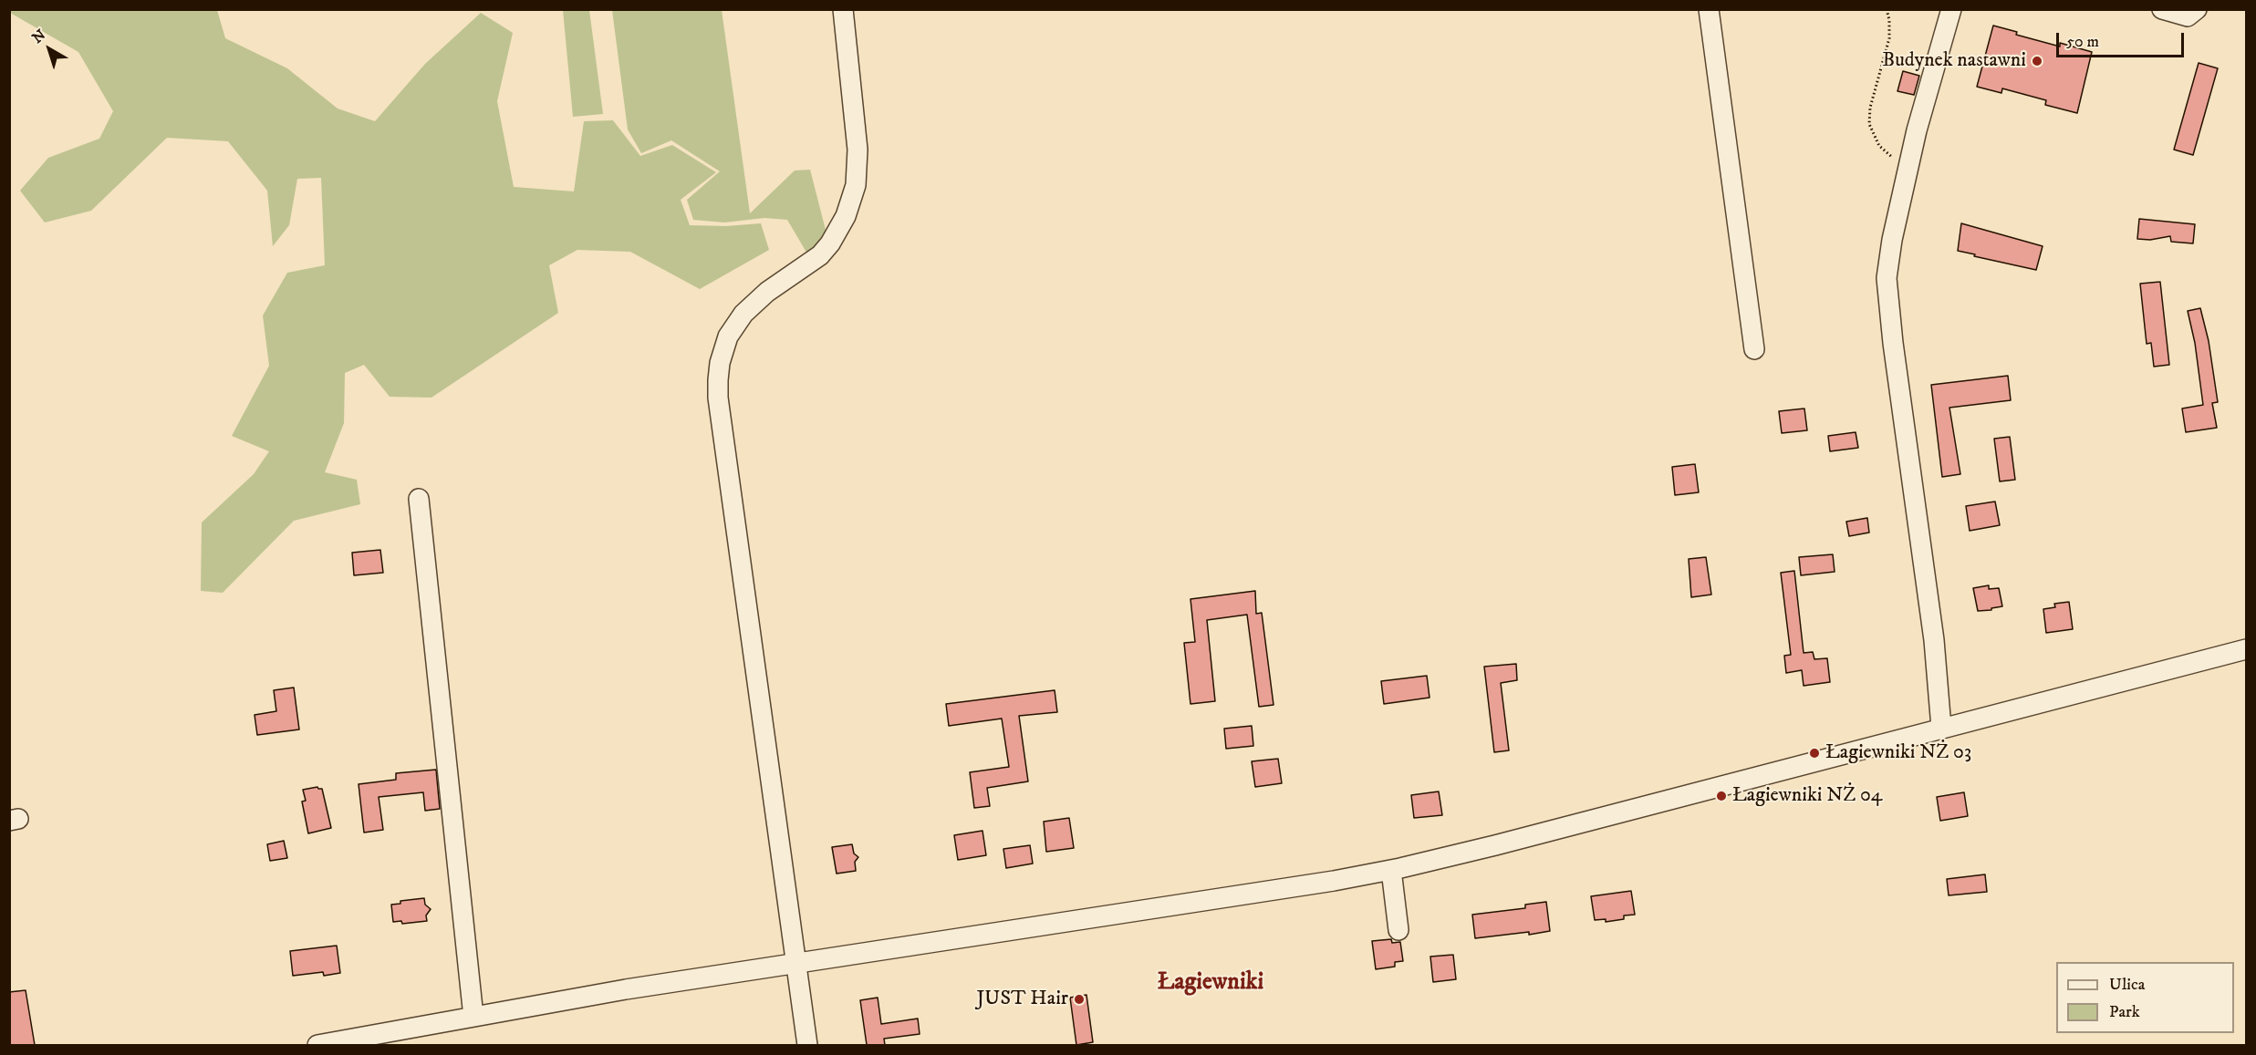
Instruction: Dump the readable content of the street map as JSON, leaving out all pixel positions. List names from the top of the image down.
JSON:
{
  "districts": ["Łagiewniki"],
  "places": [
    "Budynek nastawni",
    "Łagiewniki NŻ 03",
    "Łagiewniki NŻ 04",
    "JUST Hair"
  ],
  "legend": ["Ulica", "Park"],
  "scale_bar": "50 m",
  "north": "top left"
}
